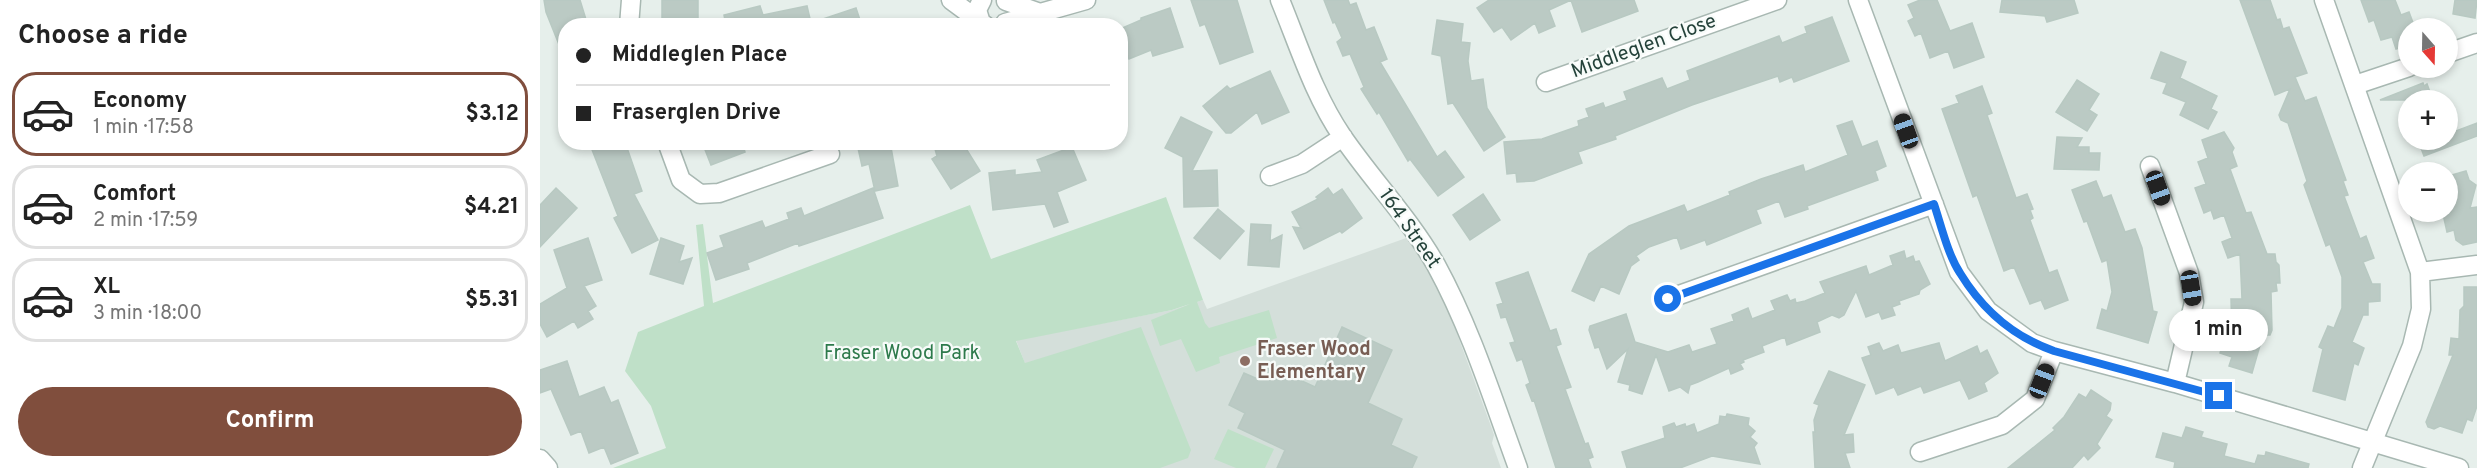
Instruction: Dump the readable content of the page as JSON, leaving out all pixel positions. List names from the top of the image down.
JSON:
{
  "streets": {
    "street": ["Middleglen Close", "164 Street"]
  },
  "parks": ["Fraser Wood Park"],
  "places": ["Fraser Wood Elementary"],
  "north": "bottom",
  "page": {
    "heading": "Choose a ride",
    "map_buttons": ["+", "−"],
    "banner": ["Middleglen Place", "Fraserglen Drive"],
    "list": [
      {
        "name": "Economy",
        "note": "1 min · 17:58",
        "value": "$3.12"
      },
      {
        "name": "Comfort",
        "note": "2 min · 17:59",
        "value": "$4.21"
      },
      {
        "name": "XL",
        "note": "3 min · 18:00",
        "value": "$5.31"
      }
    ],
    "bubble": "1 min",
    "buttons": "Confirm"
  }
}
